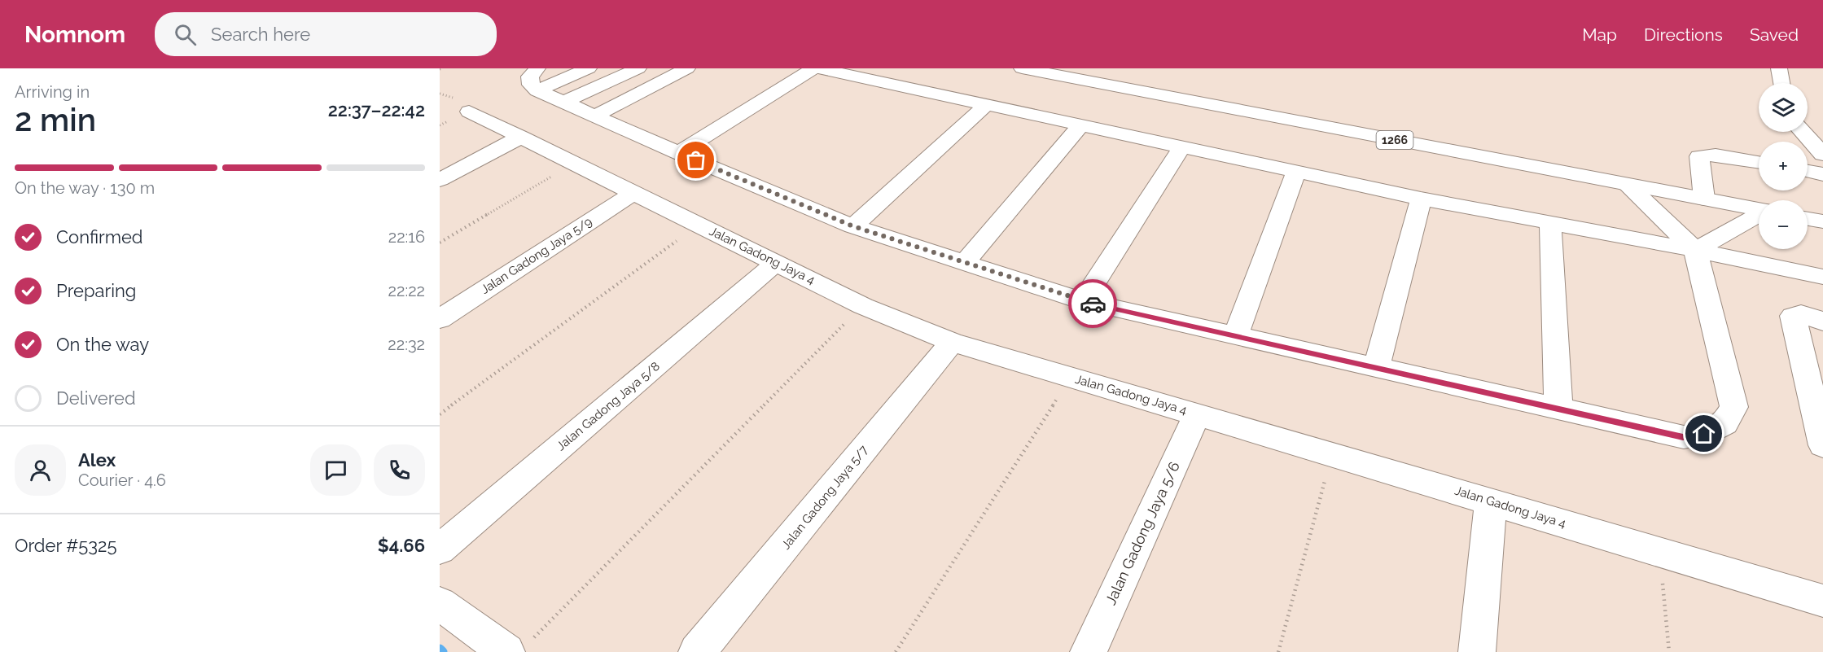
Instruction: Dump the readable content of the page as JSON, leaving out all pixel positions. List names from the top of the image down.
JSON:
{
  "streets": {
    "street": [
      "1266",
      "Jalan Gadong Jaya 5/9",
      "Jalan Gadong Jaya 4",
      "Jalan Gadong Jaya 5/8",
      "Jalan Gadong Jaya 5/7",
      "Jalan Gadong Jaya 5/6"
    ]
  },
  "crossings": [
    ["Jalan Gadong Jaya 5/9", "Jalan Gadong Jaya 4"],
    ["Jalan Gadong Jaya 4", "Jalan Gadong Jaya 5/8"],
    ["Jalan Gadong Jaya 4", "Jalan Gadong Jaya 5/7"],
    ["Jalan Gadong Jaya 4", "Jalan Gadong Jaya 5/6"]
  ],
  "page": {
    "header": "Nomnom",
    "search": "Search here",
    "nav": ["Map", "Directions", "Saved"],
    "heading": ["2 min", "Arriving in", "22:37–22:42"],
    "panel": [
      "Alex",
      "Courier · 4.6",
      "Order #5325",
      "$4.66"
    ],
    "map_buttons": ["+", "−"],
    "bar": "On the way · 130 m",
    "list": [
      ["Confirmed", "22:16"],
      ["Preparing", "22:22"],
      ["On the way", "22:32"],
      "Delivered"
    ]
  }
}
